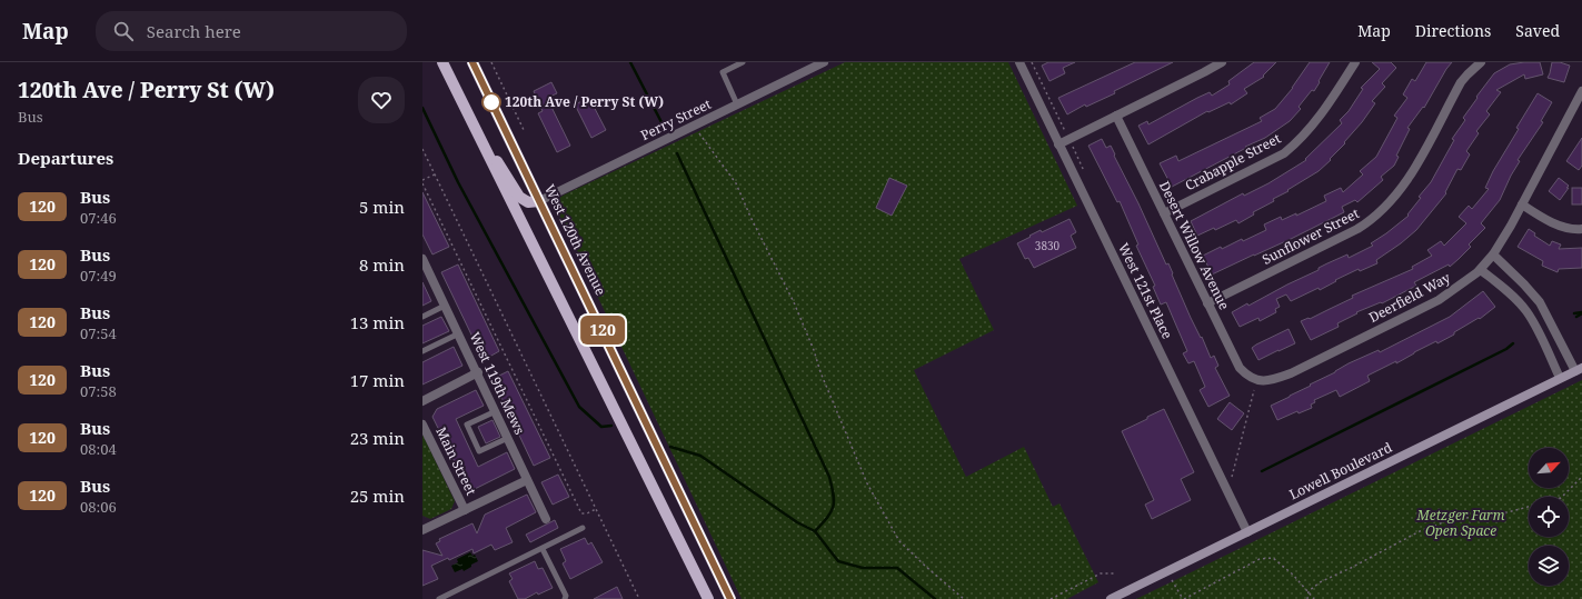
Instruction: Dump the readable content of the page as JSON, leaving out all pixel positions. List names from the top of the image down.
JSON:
{
  "streets": {
    "main road": ["West 120th Avenue", "Lowell Boulevard"],
    "street": [
      "Perry Street",
      "Crabapple Street",
      "Sunflower Street",
      "Desert Willow Avenue",
      "West 121st Place",
      "Deerfield Way",
      "West 119th Mews",
      "Main Street"
    ]
  },
  "crossings": [
    ["Perry Street", "West 120th Avenue"],
    ["Crabapple Street", "Desert Willow Avenue"],
    ["Sunflower Street", "Desert Willow Avenue"],
    ["Desert Willow Avenue", "Deerfield Way"],
    ["West 121st Place", "Lowell Boulevard"]
  ],
  "parks": ["Metzger Farm Open Space"],
  "places": ["120th Ave / Perry St (W)"],
  "lines": ["bus line 120"],
  "house_numbers": ["3830"],
  "north": "top right",
  "page": {
    "header": "Map",
    "search": "Search here",
    "nav": ["Map", "Directions", "Saved"],
    "heading": [
      ["120th Ave / Perry St (W)", "Bus"],
      "Departures"
    ],
    "on_map": "120",
    "list": [
      {
        "mark": "120",
        "name": "Bus",
        "note": "07:46",
        "value": "5 min"
      },
      {
        "mark": "120",
        "name": "Bus",
        "note": "07:49",
        "value": "8 min"
      },
      {
        "mark": "120",
        "name": "Bus",
        "note": "07:54",
        "value": "13 min"
      },
      {
        "mark": "120",
        "name": "Bus",
        "note": "07:58",
        "value": "17 min"
      },
      {
        "mark": "120",
        "name": "Bus",
        "note": "08:04",
        "value": "23 min"
      },
      {
        "mark": "120",
        "name": "Bus",
        "note": "08:06",
        "value": "25 min"
      }
    ]
  }
}
